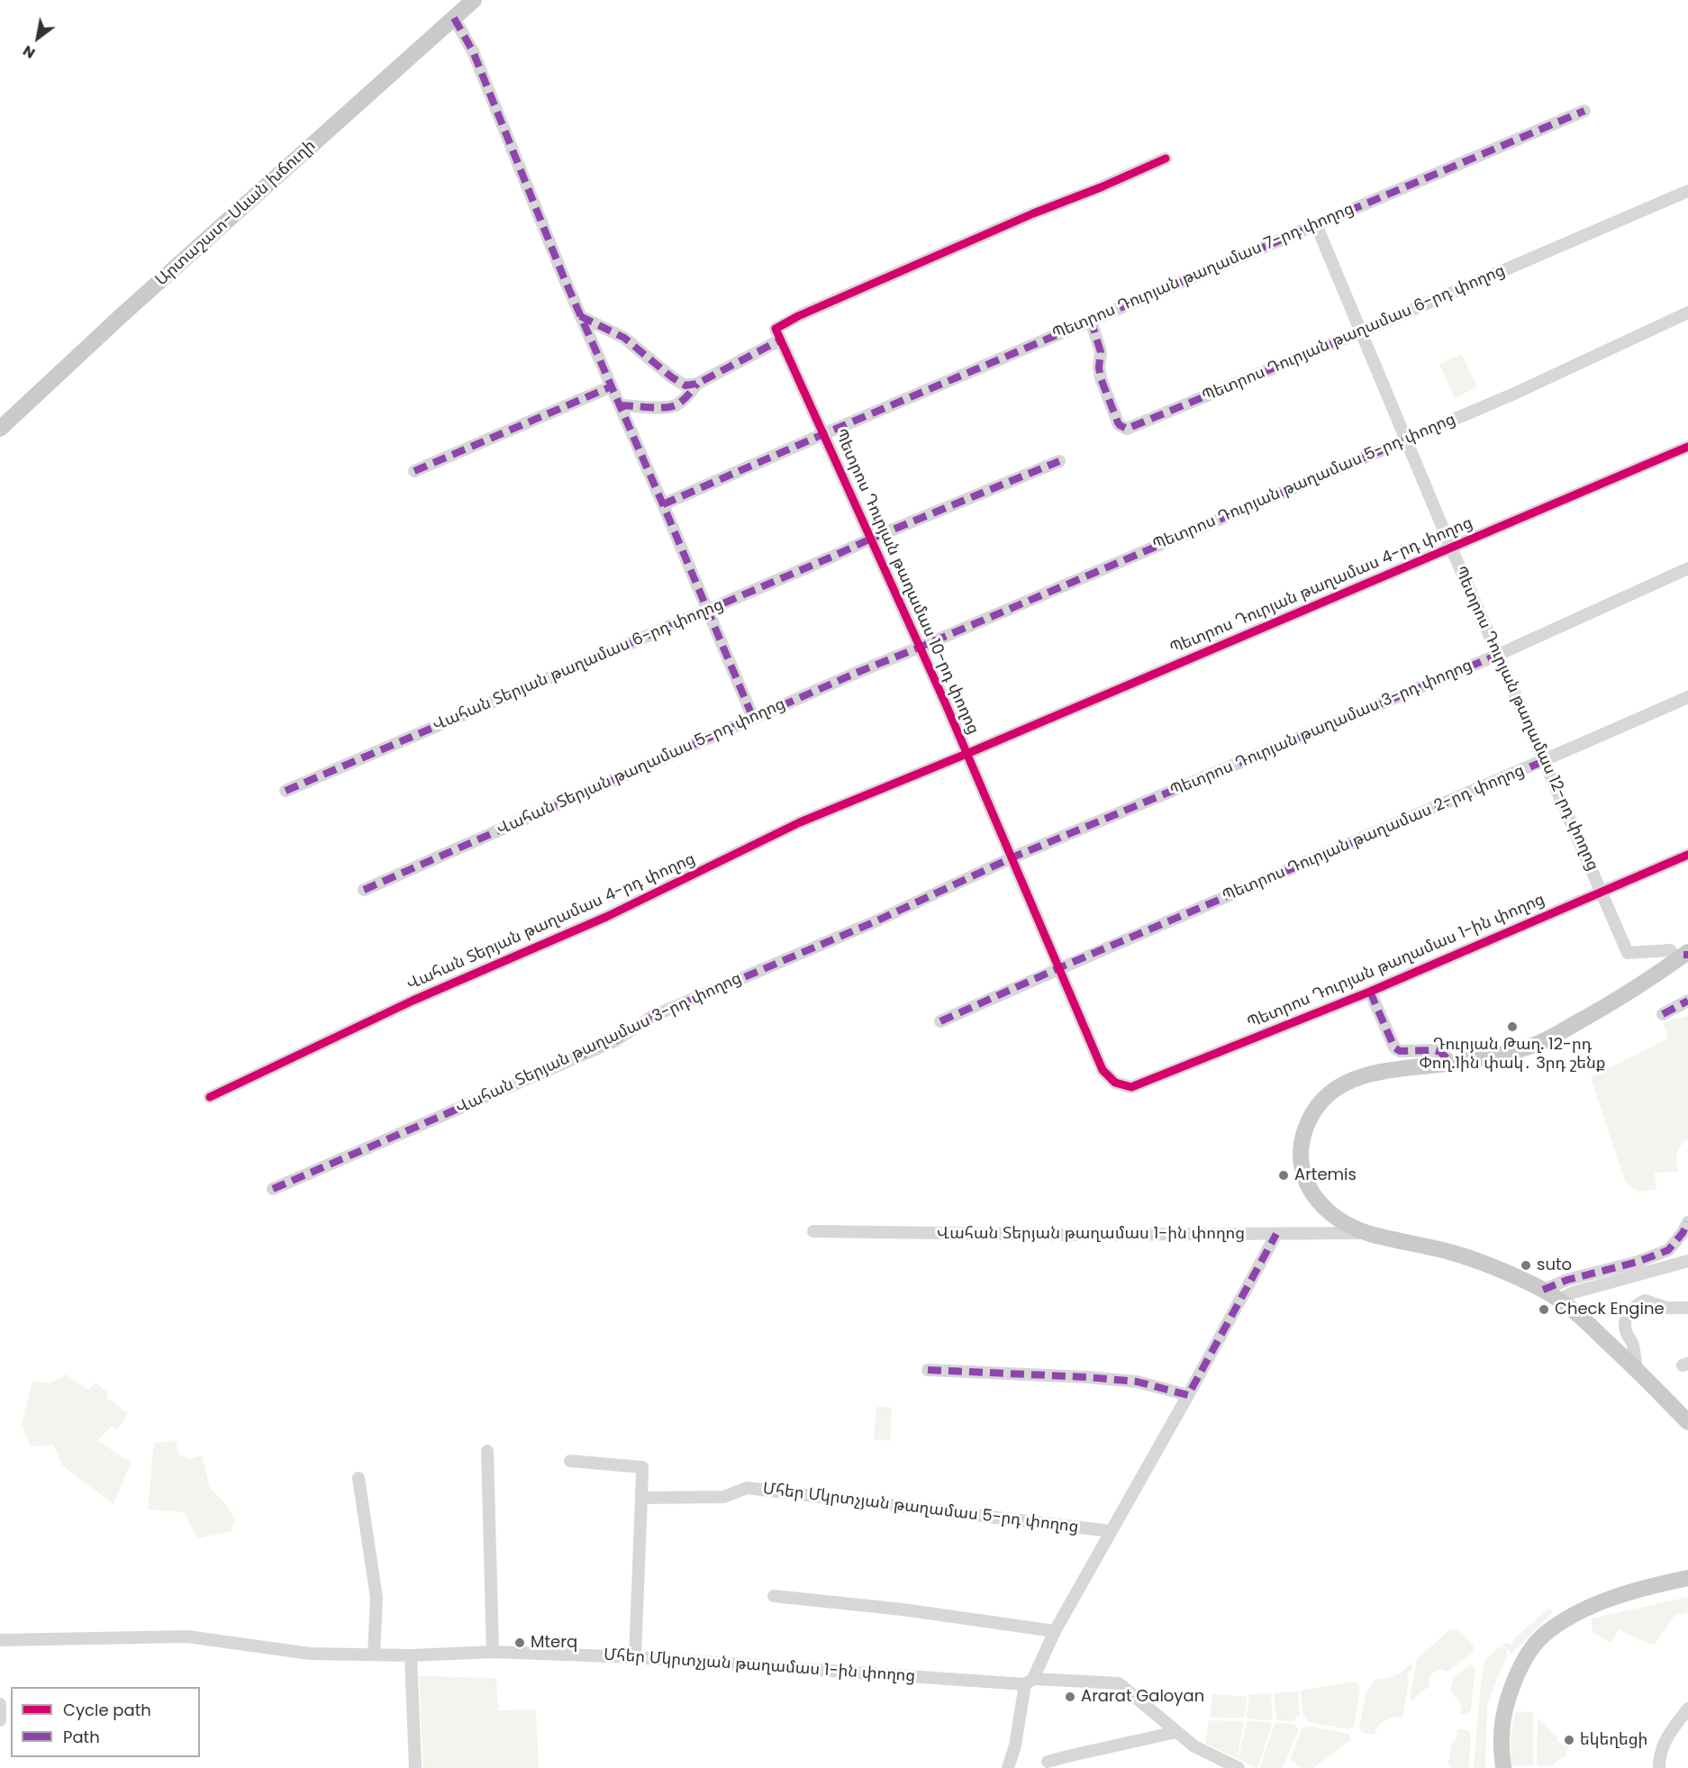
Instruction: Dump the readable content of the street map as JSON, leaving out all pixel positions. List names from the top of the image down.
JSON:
{
  "streets": {
    "main road": ["Արտաշատ-Սևան խճուղի"],
    "street": [
      "Պետրոս Դուրյան թաղամաս 7-րդ փողոց",
      "Պետրոս Դուրյան թաղամաս 6-րդ փողոց",
      "Պետրոս Դուրյան թաղամաս 5-րդ փողոց",
      "Պետրոս Դուրյան թաղամաս 10-րդ փողոց",
      "Պետրոս Դուրյան թաղամաս 4-րդ փողոց",
      "Վահան Տերյան թաղամաս 6-րդ փողոց",
      "Պետրոս Դուրյան թաղամաս 12-րդ փողոց",
      "Պետրոս Դուրյան թաղամաս 3-րդ փողոց",
      "Վահան Տերյան թաղամաս 5-րդ փողոց",
      "Պետրոս Դուրյան թաղամաս 2-րդ փողոց",
      "Վահան Տերյան թաղամաս 4-րդ փողոց",
      "Պետրոս Դուրյան թաղամաս 1-ին փողոց",
      "Վահան Տերյան թաղամաս 3-րդ փողոց",
      "Վահան Տերյան թաղամաս 1-ին փողոց",
      "Մհեր Մկրտչյան թաղամաս 5-րդ փողոց",
      "Մհեր Մկրտչյան թաղամաս 1-ին փողոց"
    ]
  },
  "crossings": [
    ["Պետրոս Դուրյան թաղամաս 7-րդ փողոց", "Պետրոս Դուրյան թաղամաս 6-րդ փողոց"],
    ["Պետրոս Դուրյան թաղամաս 7-րդ փողոց", "Պետրոս Դուրյան թաղամաս 10-րդ փողոց"],
    ["Պետրոս Դուրյան թաղամաս 7-րդ փողոց", "Պետրոս Դուրյան թաղամաս 12-րդ փողոց"],
    ["Պետրոս Դուրյան թաղամաս 6-րդ փողոց", "Պետրոս Դուրյան թաղամաս 12-րդ փողոց"],
    ["Պետրոս Դուրյան թաղամաս 5-րդ փողոց", "Պետրոս Դուրյան թաղամաս 10-րդ փողոց"],
    ["Պետրոս Դուրյան թաղամաս 5-րդ փողոց", "Պետրոս Դուրյան թաղամաս 12-րդ փողոց"],
    ["Պետրոս Դուրյան թաղամաս 5-րդ փողոց", "Վահան Տերյան թաղամաս 5-րդ փողոց"],
    ["Պետրոս Դուրյան թաղամաս 10-րդ փողոց", "Պետրոս Դուրյան թաղամաս 4-րդ փողոց"],
    ["Պետրոս Դուրյան թաղամաս 10-րդ փողոց", "Վահան Տերյան թաղամաս 6-րդ փողոց"],
    ["Պետրոս Դուրյան թաղամաս 10-րդ փողոց", "Պետրոս Դուրյան թաղամաս 3-րդ փողոց"],
    ["Պետրոս Դուրյան թաղամաս 10-րդ փողոց", "Վահան Տերյան թաղամաս 5-րդ փողոց"],
    ["Պետրոս Դուրյան թաղամաս 10-րդ փողոց", "Պետրոս Դուրյան թաղամաս 2-րդ փողոց"],
    ["Պետրոս Դուրյան թաղամաս 10-րդ փողոց", "Վահան Տերյան թաղամաս 4-րդ փողոց"],
    ["Պետրոս Դուրյան թաղամաս 10-րդ փողոց", "Պետրոս Դուրյան թաղամաս 1-ին փողոց"],
    ["Պետրոս Դուրյան թաղամաս 10-րդ փողոց", "Վահան Տերյան թաղամաս 3-րդ փողոց"],
    ["Պետրոս Դուրյան թաղամաս 4-րդ փողոց", "Պետրոս Դուրյան թաղամաս 12-րդ փողոց"],
    ["Պետրոս Դուրյան թաղամաս 4-րդ փողոց", "Վահան Տերյան թաղամաս 4-րդ փողոց"],
    ["Պետրոս Դուրյան թաղամաս 12-րդ փողոց", "Պետրոս Դուրյան թաղամաս 3-րդ փողոց"],
    ["Պետրոս Դուրյան թաղամաս 12-րդ փողոց", "Պետրոս Դուրյան թաղամաս 2-րդ փողոց"],
    ["Պետրոս Դուրյան թաղամաս 12-րդ փողոց", "Պետրոս Դուրյան թաղամաս 1-ին փողոց"],
    ["Պետրոս Դուրյան թաղամաս 3-րդ փողոց", "Վահան Տերյան թաղամաս 3-րդ փողոց"]
  ],
  "places": [
    "Դուրյան Թաղ. 12-րդ Փող.1ին փակ․ 3րդ շենք",
    "Artemis",
    "suto",
    "Check Engine",
    "Mterq",
    "Ararat Galoyan",
    "եկեղեցի"
  ],
  "legend": ["Cycle path", "Path"],
  "north": "bottom left"
}
